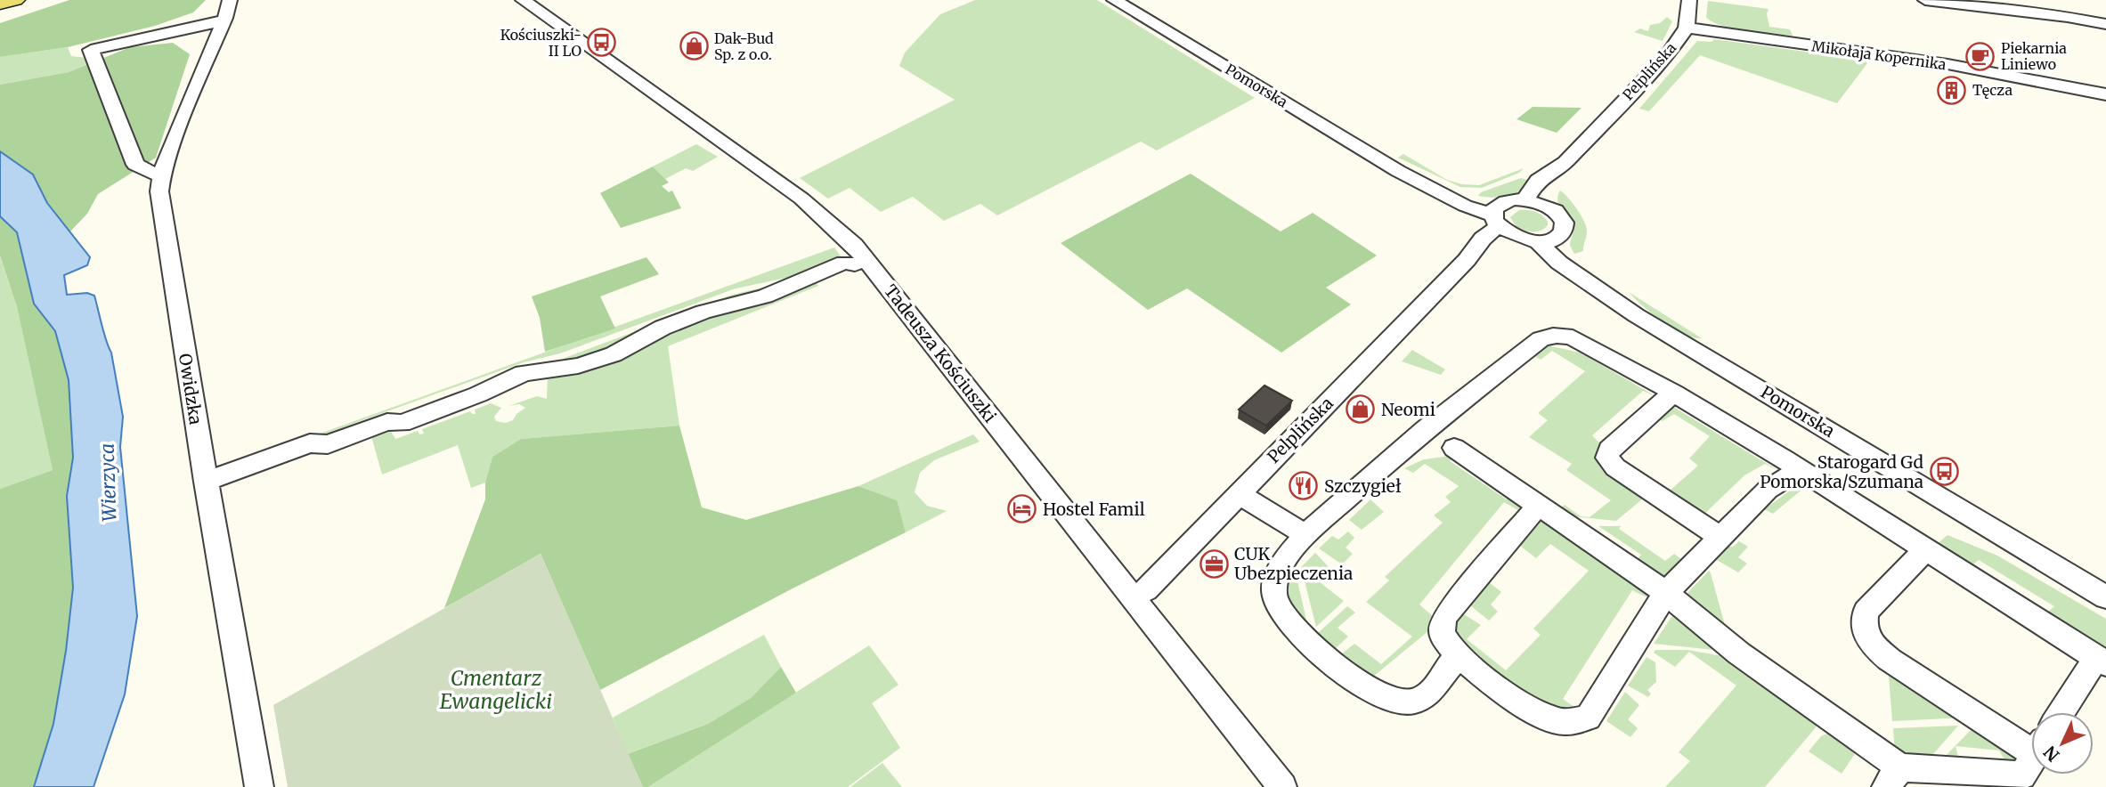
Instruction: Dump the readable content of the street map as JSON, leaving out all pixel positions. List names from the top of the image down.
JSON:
{
  "streets": {
    "street": [
      "Mikołaja Kopernika",
      "Pelplińska",
      "Pomorska",
      "Tadeusza Kościuszki",
      "Owidzka"
    ]
  },
  "crossings": [
    ["Mikołaja Kopernika", "Pelplińska"],
    ["Pelplińska", "Pomorska"],
    ["Pelplińska", "Tadeusza Kościuszki"]
  ],
  "water": ["Wierzyca"],
  "parks": ["Cmentarz Ewangelicki"],
  "places": {
    "bus stop": ["Kościuszki- II LO", "Starogard Gd Pomorska/Szumana"],
    "shop": ["Dak-Bud Sp. z o.o.", "Neomi"],
    "cafe": ["Piekarnia Liniewo"],
    "building": ["Tęcza"],
    "restaurant": ["Szczygieł"],
    "hotel": ["Hostel Famil"],
    "office": ["CUK Ubezpieczenia"]
  },
  "north": "bottom left"
}
